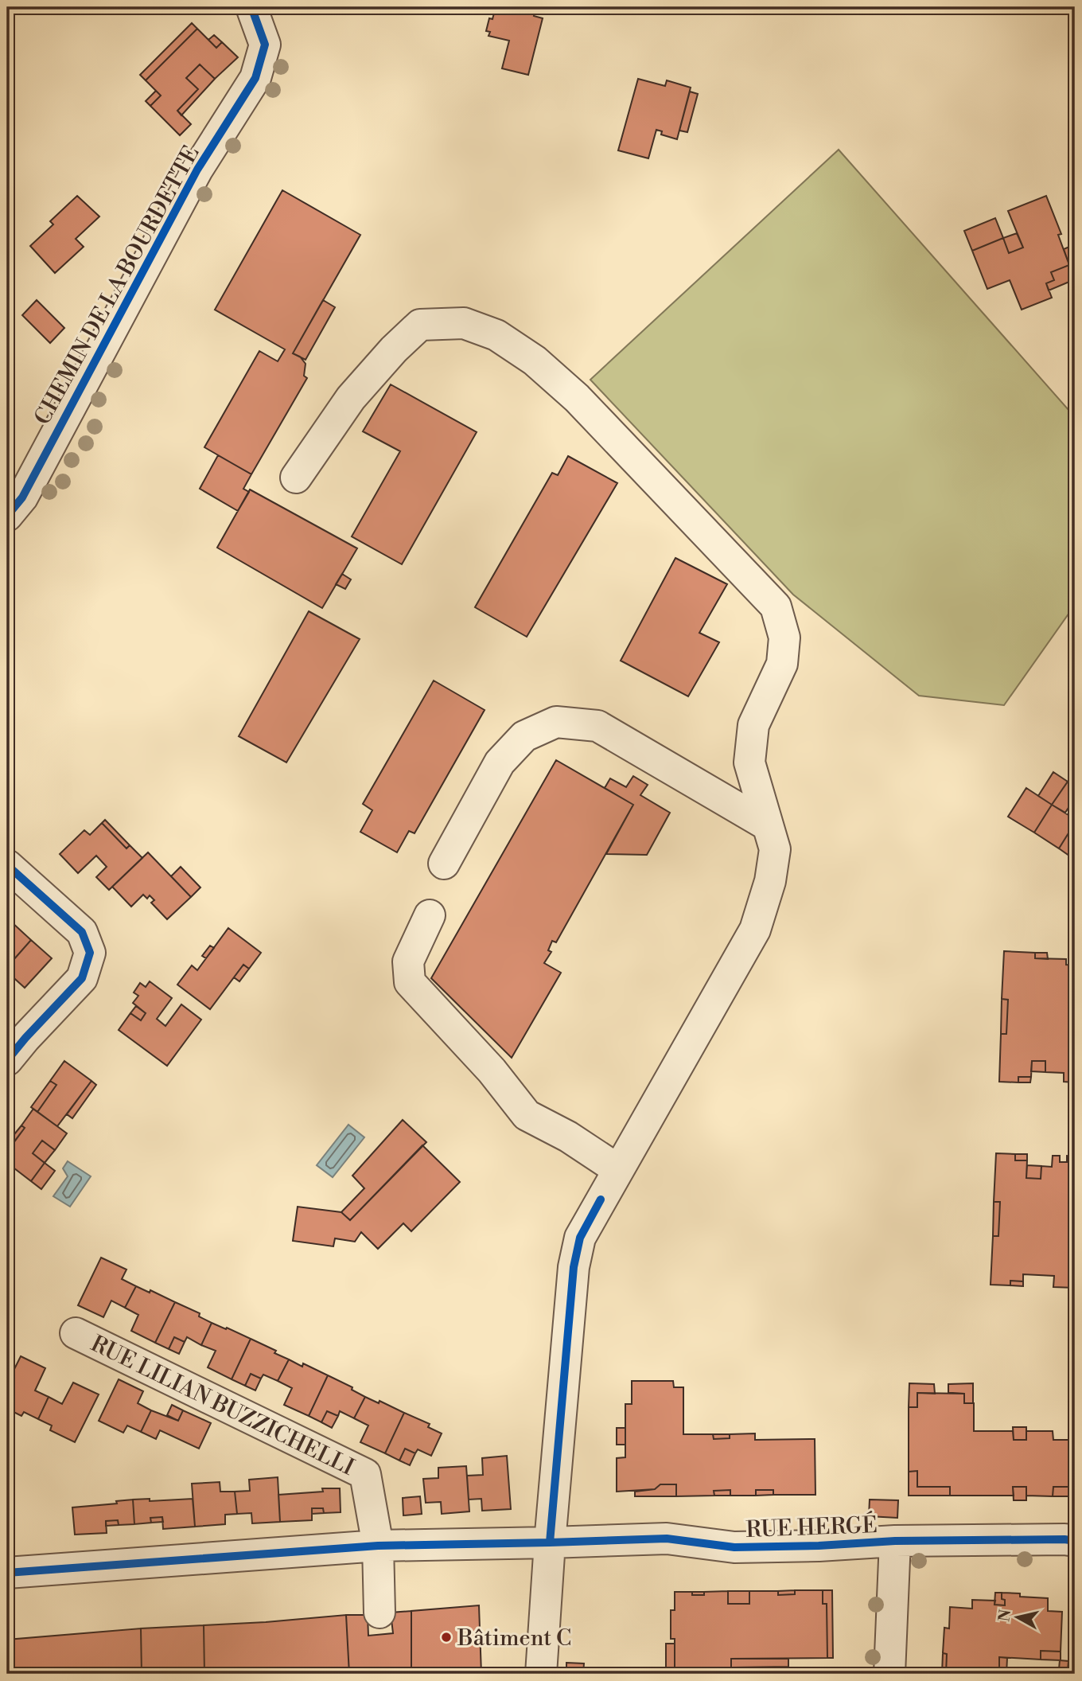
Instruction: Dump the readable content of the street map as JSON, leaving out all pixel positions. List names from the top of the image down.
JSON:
{
  "streets": {
    "street": ["CHEMIN DE LA BOURDETTE", "RUE LILIAN BUZZICHELLI", "RUE HERGÉ"]
  },
  "crossings": [
    ["RUE LILIAN BUZZICHELLI", "RUE HERGÉ"]
  ],
  "places": ["Bâtiment C"],
  "north": "left"
}
